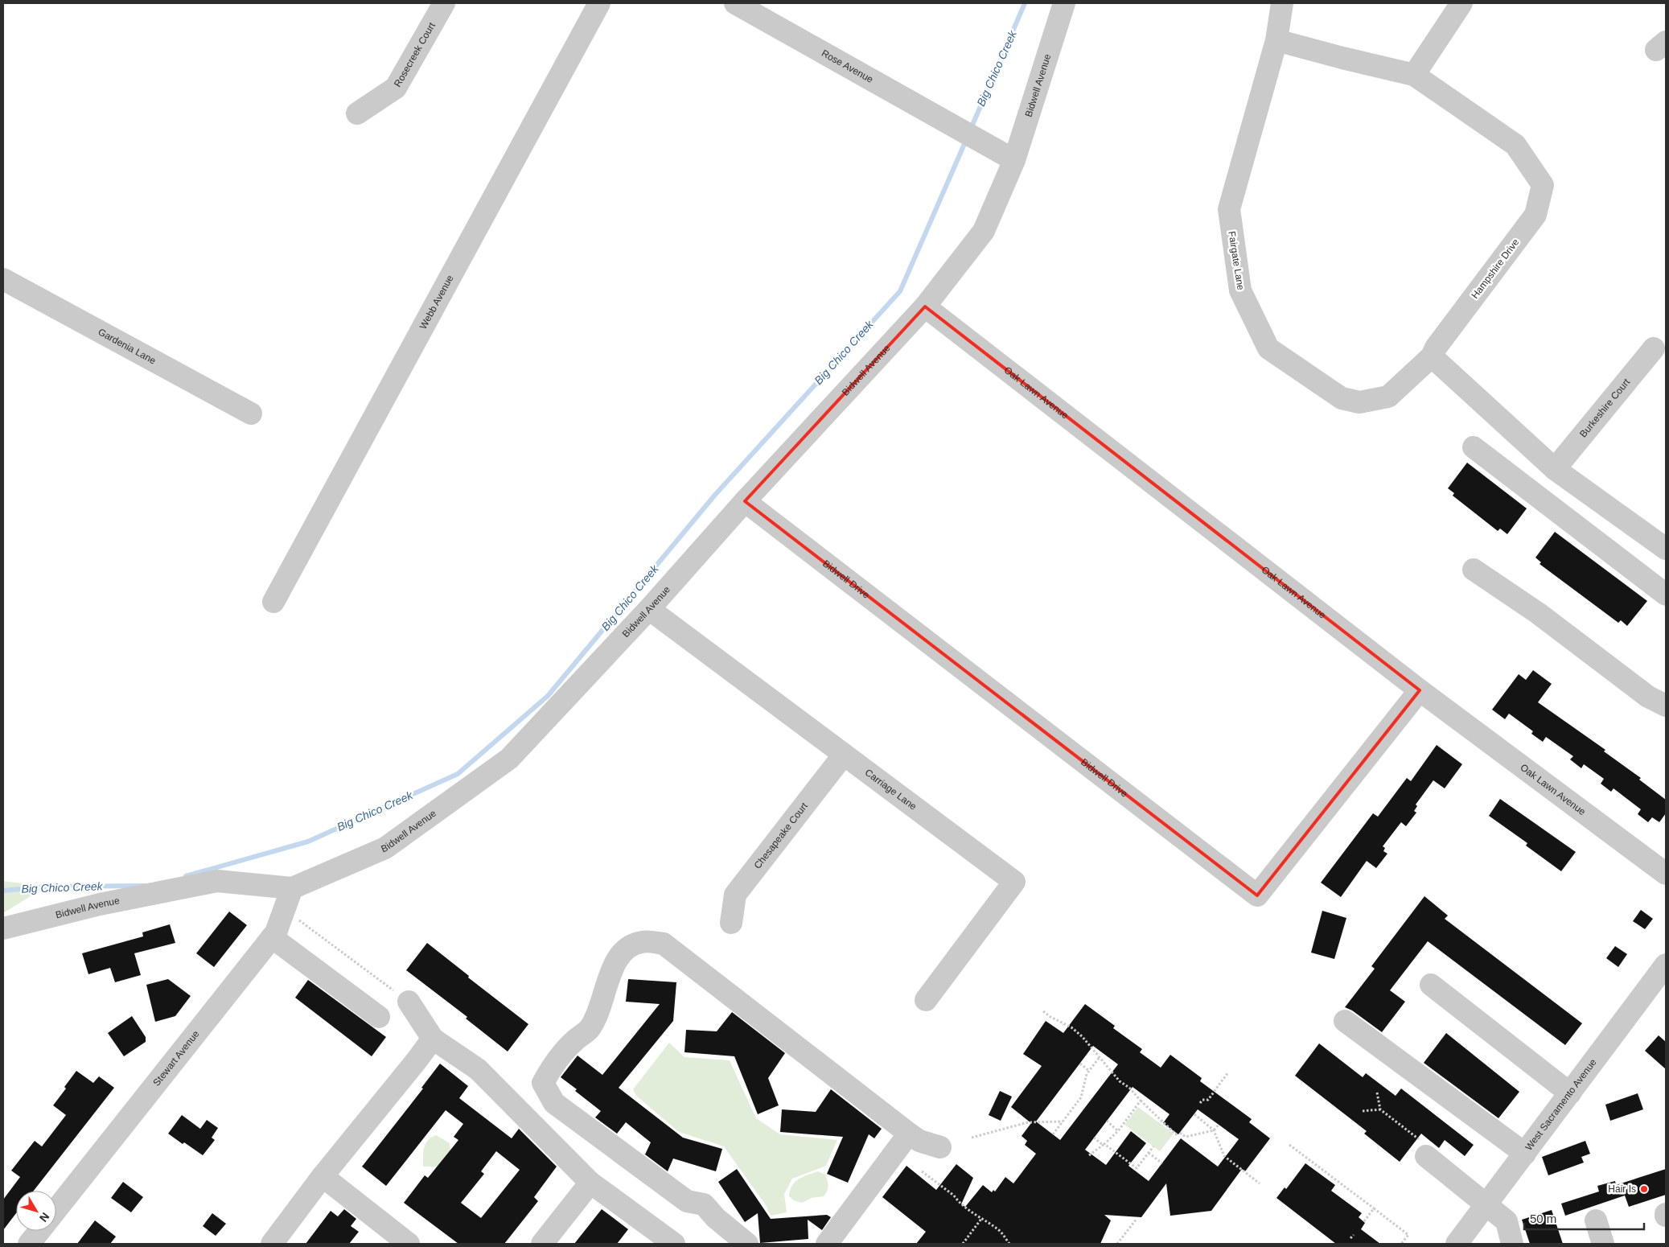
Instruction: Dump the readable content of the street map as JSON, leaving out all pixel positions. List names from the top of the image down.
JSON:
{
  "streets": {
    "street": [
      "Rosecreek Court",
      "Rose Avenue",
      "Bidwell Avenue",
      "Fairgate Lane",
      "Hampshire Drive",
      "Webb Avenue",
      "Gardenia Lane",
      "Oak Lawn Avenue",
      "Burkeshire Court",
      "Bidwell Drive",
      "Carriage Lane",
      "Chesapeake Court",
      "Stewart Avenue",
      "West Sacramento Avenue"
    ]
  },
  "crossings": [
    ["Rose Avenue", "Bidwell Avenue"],
    ["Bidwell Avenue", "Oak Lawn Avenue"],
    ["Bidwell Avenue", "Bidwell Drive"],
    ["Bidwell Avenue", "Carriage Lane"],
    ["Bidwell Avenue", "Stewart Avenue"],
    ["Fairgate Lane", "Hampshire Drive"],
    ["Oak Lawn Avenue", "Bidwell Drive"],
    ["Carriage Lane", "Chesapeake Court"]
  ],
  "water": ["Big Chico Creek"],
  "places": ["Hair Is"],
  "scale_bar": "50 m",
  "north": "bottom right"
}
